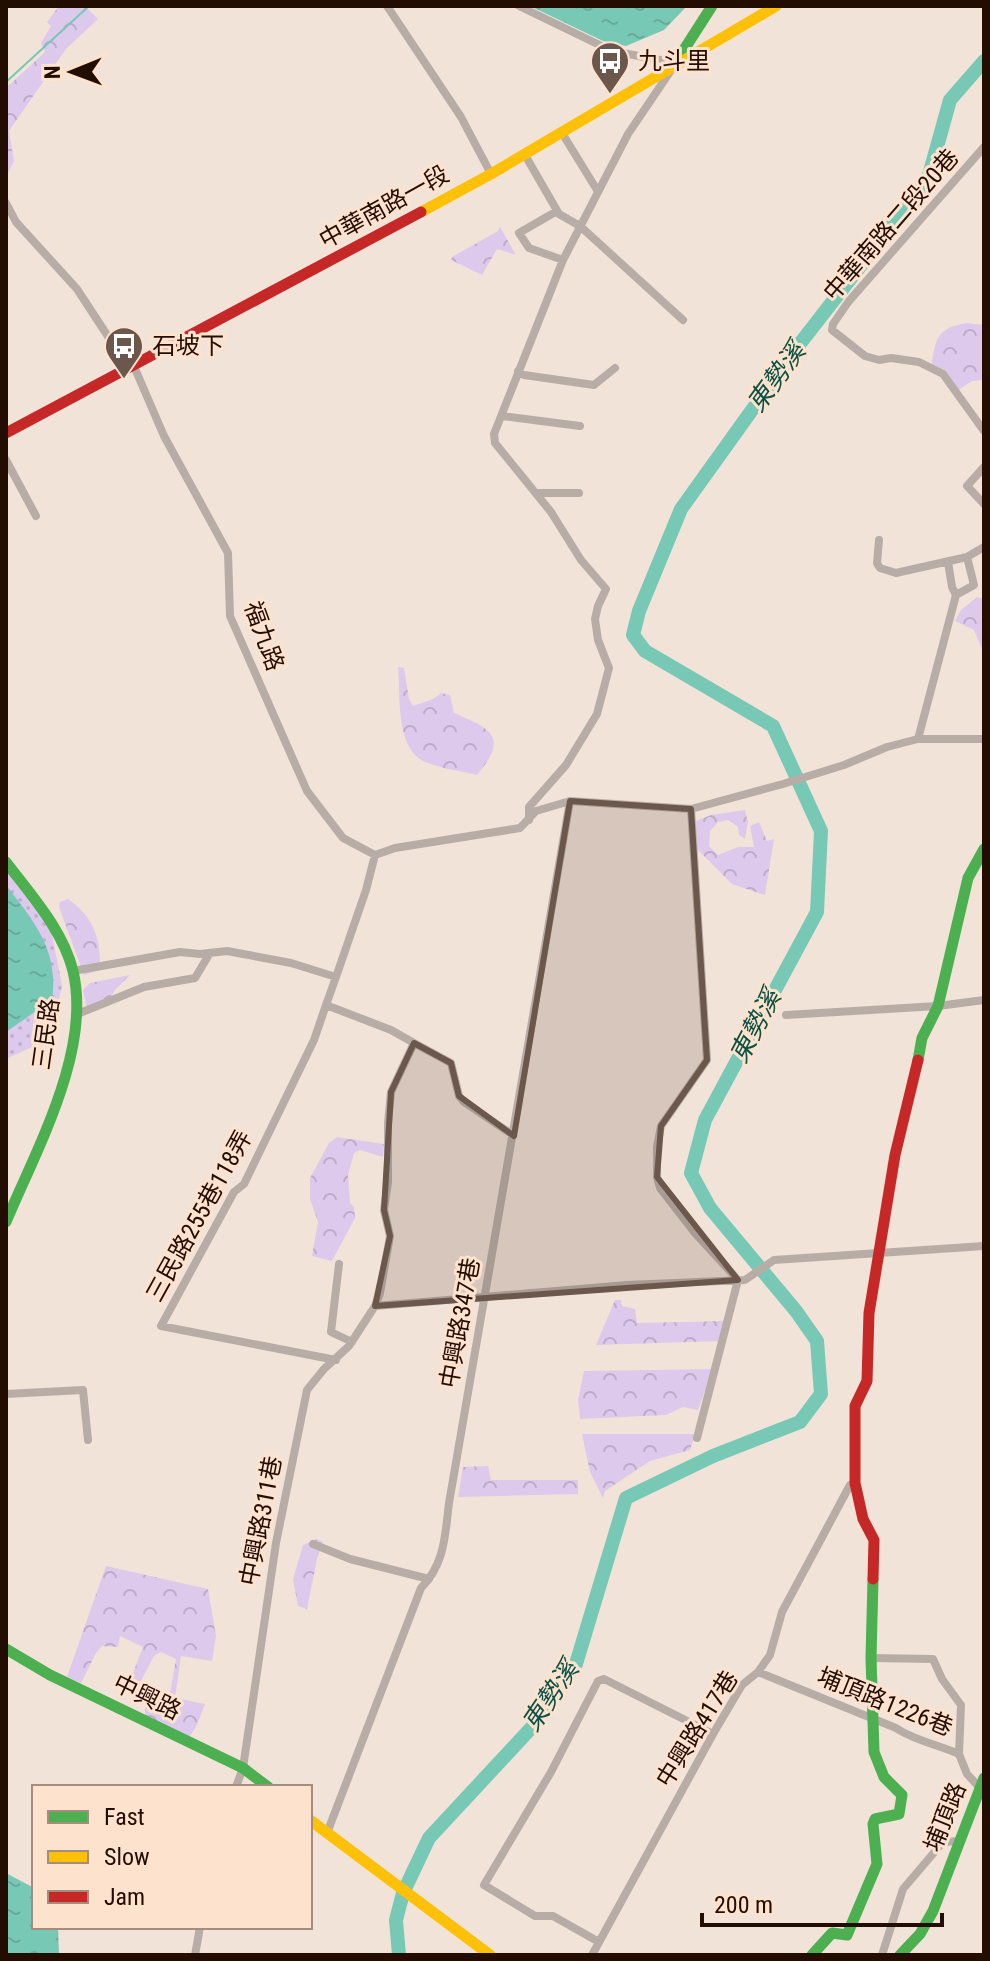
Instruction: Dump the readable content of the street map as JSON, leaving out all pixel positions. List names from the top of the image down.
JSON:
{
  "streets": {
    "street": [
      "中華南路一段",
      "中華南路二段20巷",
      "福九路",
      "三民路",
      "三民路255巷118弄",
      "中興路347巷",
      "中興路311巷",
      "中興路",
      "埔頂路1226巷",
      "中興路417巷",
      "埔頂路"
    ]
  },
  "crossings": [
    ["中華南路一段", "福九路"],
    ["三民路255巷118弄", "中興路311巷"],
    ["中興路311巷", "中興路"],
    ["埔頂路1226巷", "中興路417巷"],
    ["埔頂路1226巷", "埔頂路"]
  ],
  "water": ["東勢溪"],
  "places": {
    "bus stop": ["九斗里", "石坡下"]
  },
  "legend": ["Fast", "Slow", "Jam"],
  "scale_bar": "200 m",
  "north": "left"
}
